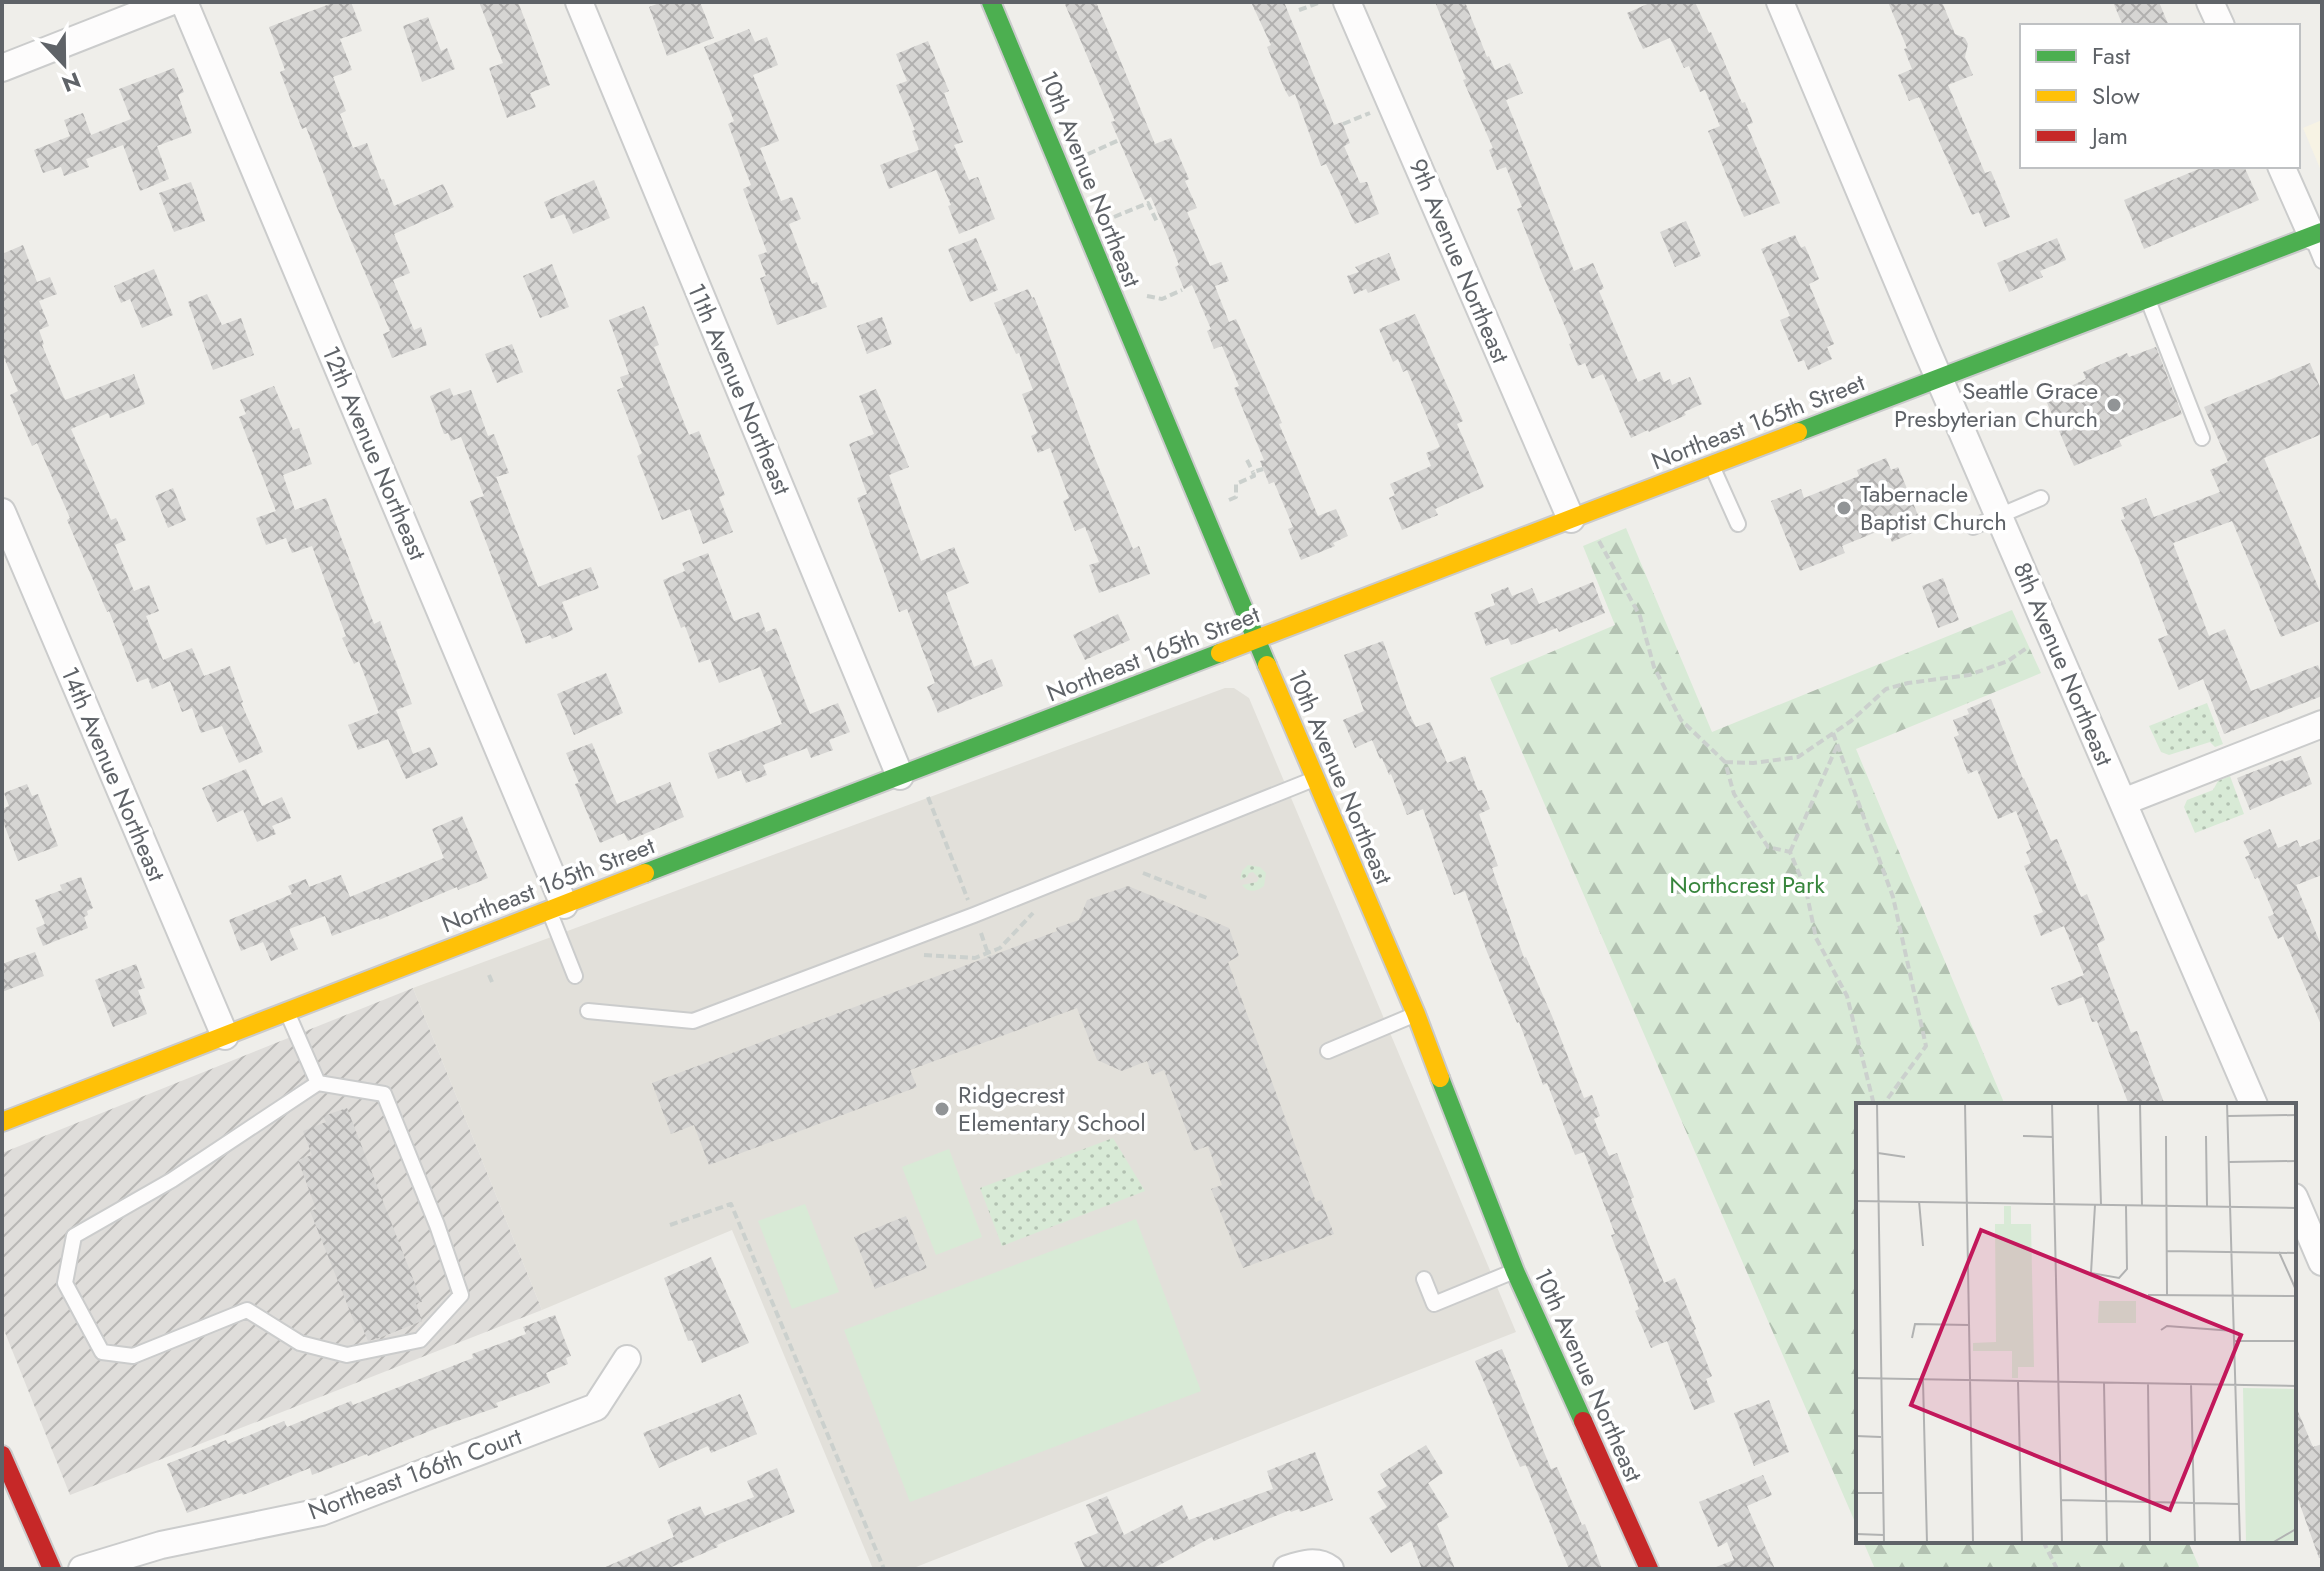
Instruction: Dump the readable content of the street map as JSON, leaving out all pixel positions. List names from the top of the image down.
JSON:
{
  "streets": {
    "street": [
      "10th Avenue Northeast",
      "9th Avenue Northeast",
      "11th Avenue Northeast",
      "Northeast 165th Street",
      "12th Avenue Northeast",
      "8th Avenue Northeast",
      "14th Avenue Northeast",
      "Northeast 166th Court"
    ]
  },
  "crossings": [
    ["10th Avenue Northeast", "Northeast 165th Street"],
    ["9th Avenue Northeast", "Northeast 165th Street"],
    ["11th Avenue Northeast", "Northeast 165th Street"],
    ["Northeast 165th Street", "12th Avenue Northeast"],
    ["Northeast 165th Street", "8th Avenue Northeast"],
    ["Northeast 165th Street", "14th Avenue Northeast"]
  ],
  "parks": ["Northcrest Park"],
  "places": ["Seattle Grace Presbyterian Church", "Tabernacle Baptist Church", "Ridgecrest Elementary School"],
  "legend": ["Fast", "Slow", "Jam"],
  "north": "bottom"
}
